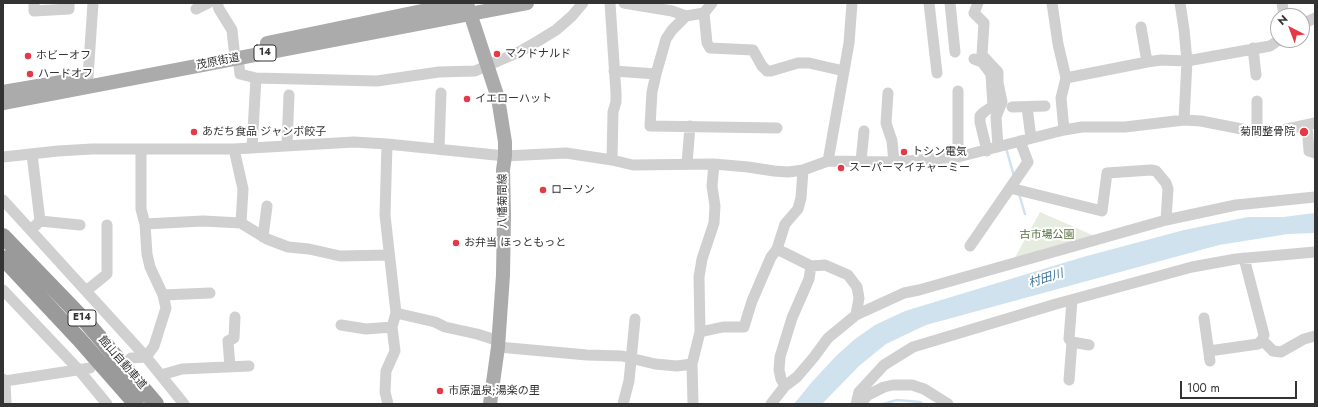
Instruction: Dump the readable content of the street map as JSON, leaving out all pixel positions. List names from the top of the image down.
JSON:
{
  "streets": {
    "highway": ["E14", "館山自動車道"],
    "main road": ["14", "茂原街道", "八幡菊間線"]
  },
  "crossings": [
    ["茂原街道", "八幡菊間線"]
  ],
  "water": ["村田川"],
  "parks": ["古市場公園"],
  "places": [
    "マクドナルド",
    "ホビーオフ",
    "ハードオフ",
    "イエローハット",
    "あだち食品 ジャンボ餃子",
    "菊間整骨院",
    "トシン電気",
    "スーパーマイチャーミー",
    "ローソン",
    "お弁当 ほっともっと",
    "市原温泉;湯楽の里"
  ],
  "scale_bar": "100 m",
  "north": "top left"
}
